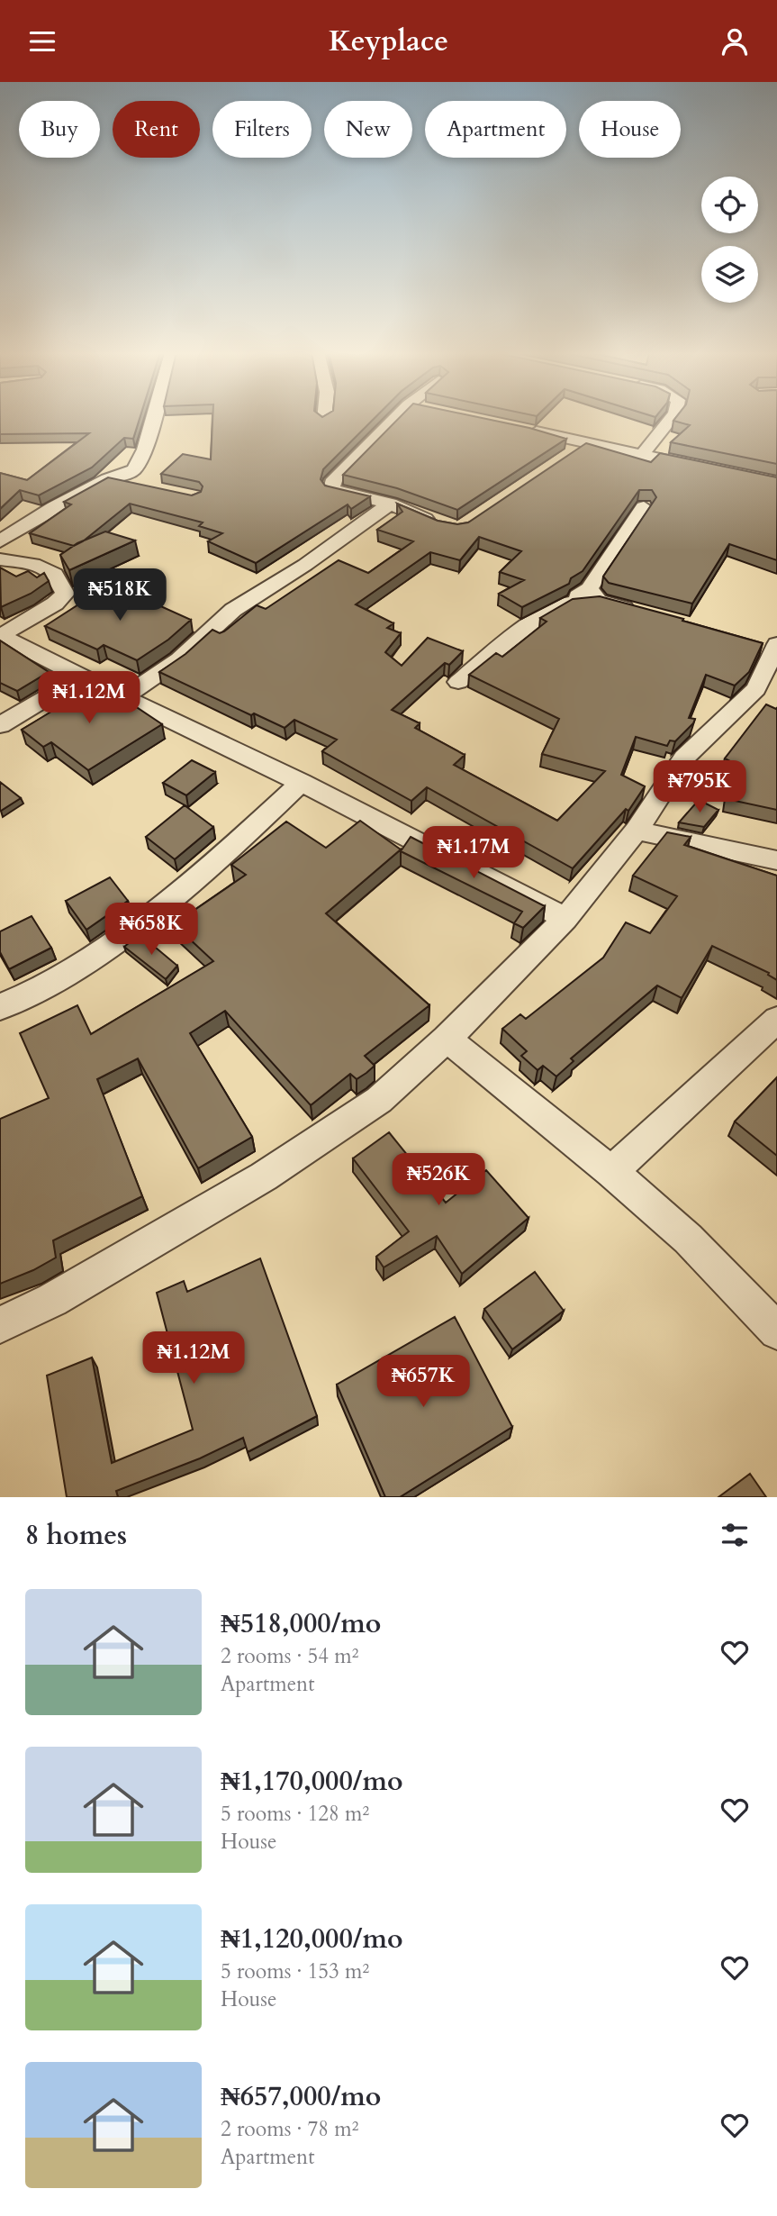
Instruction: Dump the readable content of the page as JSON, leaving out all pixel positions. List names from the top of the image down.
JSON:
{
  "page": {
    "header": "Keyplace",
    "chip": [
      "Buy",
      "Rent",
      "Filters",
      "New",
      "Apartment",
      "House"
    ],
    "price": [
      "₦518K",
      "₦1.12M",
      "₦795K",
      "₦1.17M",
      "₦658K",
      "₦526K",
      "₦1.12M",
      "₦657K"
    ],
    "heading": "8 homes",
    "list": [
      {
        "name": "₦518,000/mo",
        "note": "2 rooms · 54 m² · Apartment"
      },
      {
        "name": "₦1,170,000/mo",
        "note": "5 rooms · 128 m² · House"
      },
      {
        "name": "₦1,120,000/mo",
        "note": "5 rooms · 153 m² · House"
      },
      {
        "name": "₦657,000/mo",
        "note": "2 rooms · 78 m² · Apartment"
      }
    ]
  }
}
